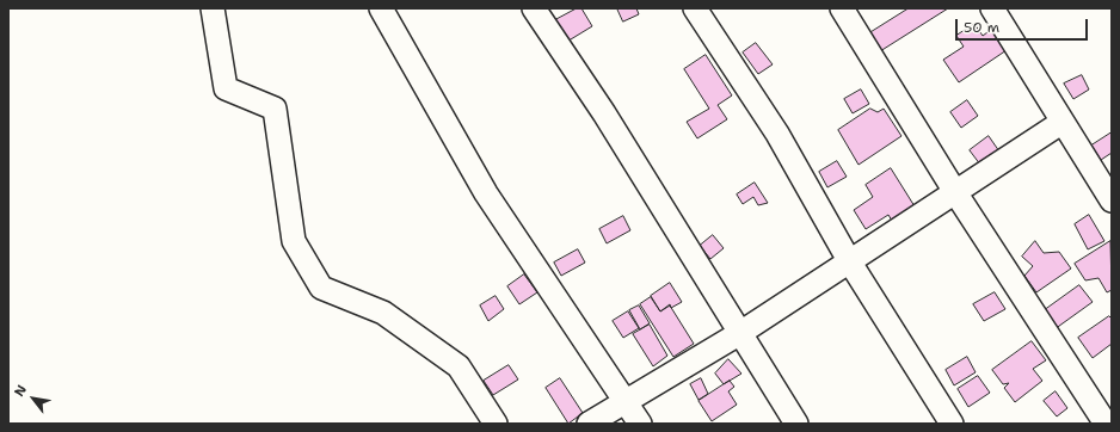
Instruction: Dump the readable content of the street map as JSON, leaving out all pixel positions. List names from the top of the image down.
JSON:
{
  "scale_bar": "50 m",
  "north": "top left"
}
